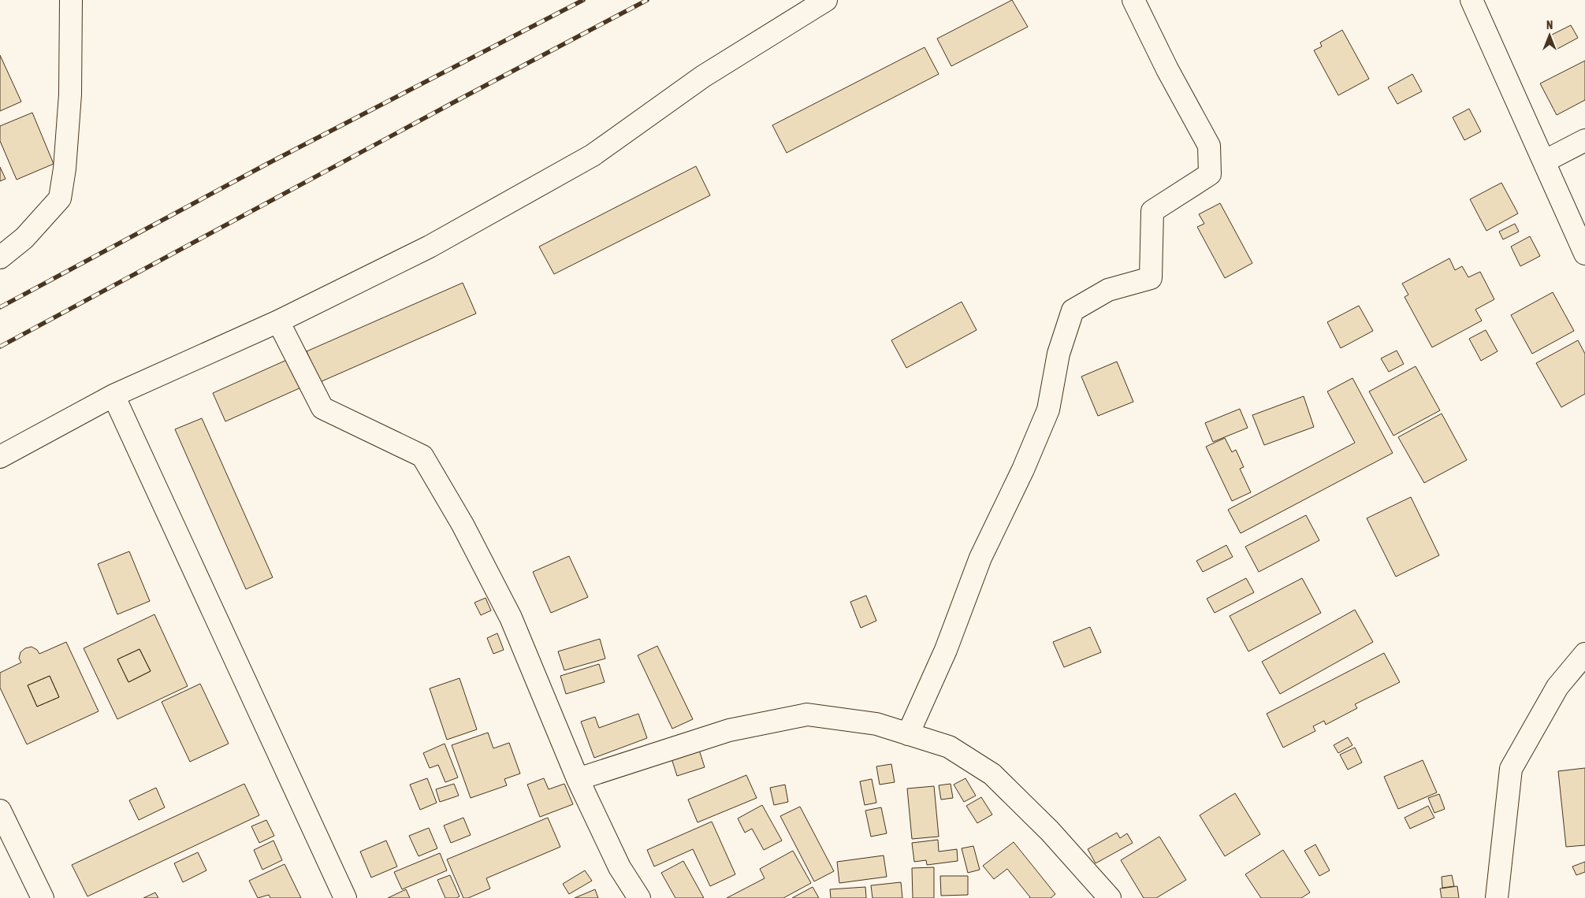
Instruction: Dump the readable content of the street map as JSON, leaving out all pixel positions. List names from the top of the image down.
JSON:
{
  "north": "top"
}
